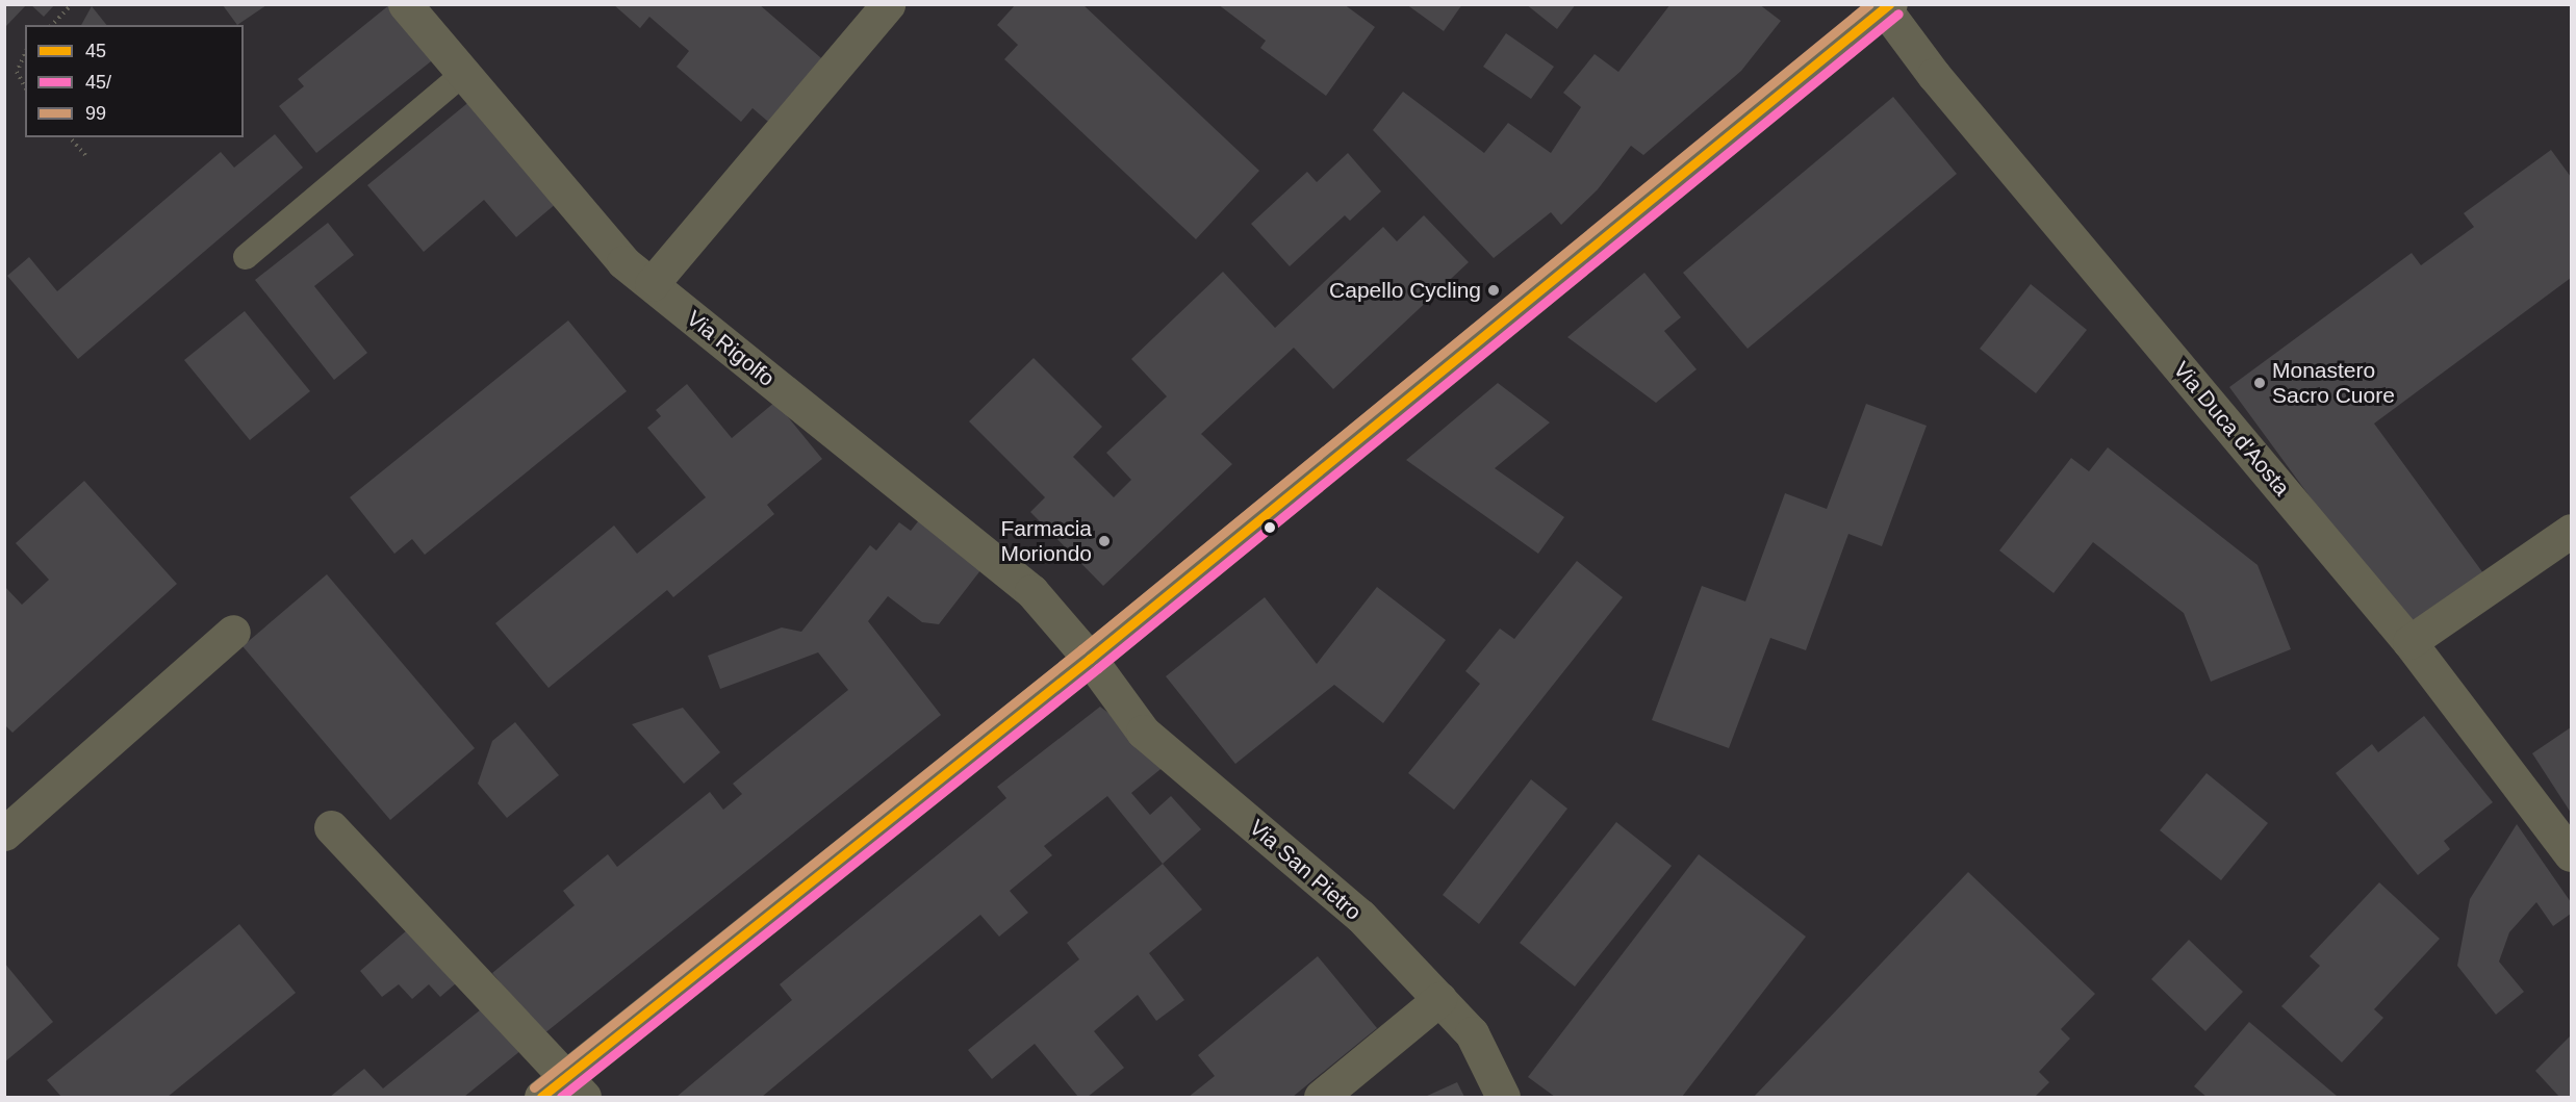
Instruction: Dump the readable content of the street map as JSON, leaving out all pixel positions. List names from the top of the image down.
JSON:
{
  "streets": {
    "street": ["Via Rigolfo", "Via Duca d'Aosta", "Via San Pietro"]
  },
  "crossings": [
    ["Via Rigolfo", "Via San Pietro"]
  ],
  "places": ["Capello Cycling", "Monastero Sacro Cuore", "Farmacia Moriondo"],
  "lines": ["transit line 45", "transit line 99", "transit line 45/"],
  "legend": ["45", "45/", "99"]
}
